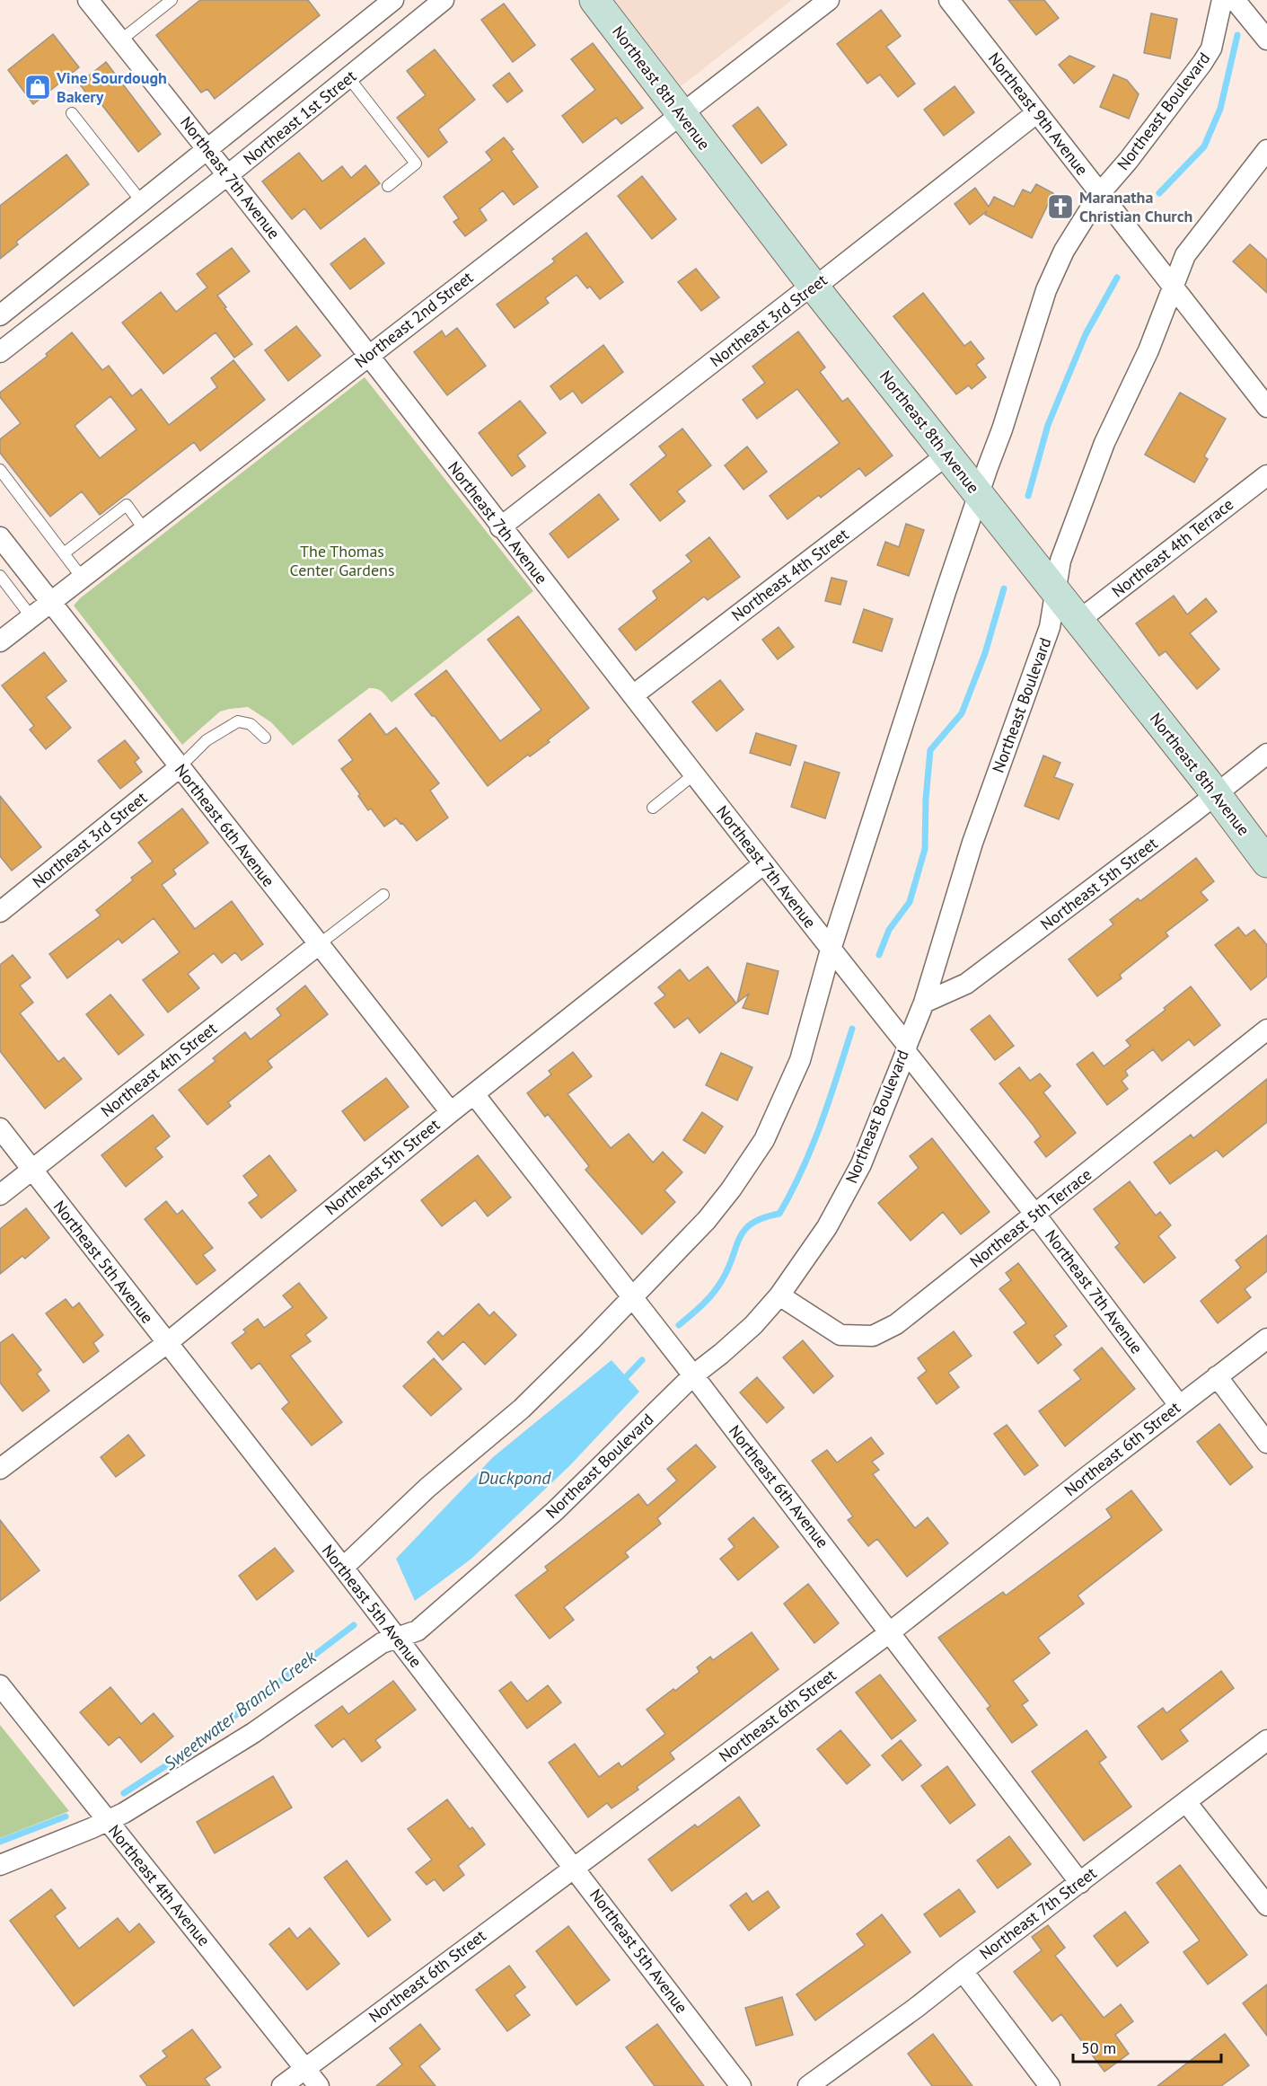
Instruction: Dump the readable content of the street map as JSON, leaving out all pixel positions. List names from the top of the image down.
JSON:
{
  "streets": {
    "street": [
      "Northeast 8th Avenue",
      "Northeast Boulevard",
      "Northeast 9th Avenue",
      "Northeast 1st Street",
      "Northeast 7th Avenue",
      "Northeast 2nd Street",
      "Northeast 3rd Street",
      "Northeast 4th Terrace",
      "Northeast 4th Street",
      "Northeast 6th Avenue",
      "Northeast 5th Street",
      "Northeast 5th Terrace",
      "Northeast 5th Avenue",
      "Northeast 6th Street",
      "Northeast 4th Avenue",
      "Northeast 7th Street"
    ]
  },
  "crossings": [
    ["Northeast 8th Avenue", "Northeast Boulevard"],
    ["Northeast 8th Avenue", "Northeast 2nd Street"],
    ["Northeast 8th Avenue", "Northeast 3rd Street"],
    ["Northeast 8th Avenue", "Northeast 4th Terrace"],
    ["Northeast 8th Avenue", "Northeast 4th Street"],
    ["Northeast 8th Avenue", "Northeast 5th Street"],
    ["Northeast Boulevard", "Northeast 9th Avenue"],
    ["Northeast Boulevard", "Northeast 7th Avenue"],
    ["Northeast Boulevard", "Northeast 6th Avenue"],
    ["Northeast Boulevard", "Northeast 5th Street"],
    ["Northeast Boulevard", "Northeast 5th Terrace"],
    ["Northeast Boulevard", "Northeast 5th Avenue"],
    ["Northeast Boulevard", "Northeast 4th Avenue"],
    ["Northeast 9th Avenue", "Northeast 3rd Street"],
    ["Northeast 1st Street", "Northeast 7th Avenue"],
    ["Northeast 7th Avenue", "Northeast 2nd Street"],
    ["Northeast 7th Avenue", "Northeast 3rd Street"],
    ["Northeast 7th Avenue", "Northeast 4th Street"],
    ["Northeast 7th Avenue", "Northeast 5th Street"],
    ["Northeast 7th Avenue", "Northeast 5th Terrace"],
    ["Northeast 7th Avenue", "Northeast 6th Street"],
    ["Northeast 2nd Street", "Northeast 6th Avenue"],
    ["Northeast 3rd Street", "Northeast 6th Avenue"],
    ["Northeast 4th Street", "Northeast 6th Avenue"],
    ["Northeast 4th Street", "Northeast 5th Avenue"],
    ["Northeast 6th Avenue", "Northeast 5th Street"],
    ["Northeast 6th Avenue", "Northeast 6th Street"],
    ["Northeast 6th Avenue", "Northeast 7th Street"],
    ["Northeast 5th Street", "Northeast 5th Avenue"],
    ["Northeast 5th Avenue", "Northeast 6th Street"],
    ["Northeast 6th Street", "Northeast 4th Avenue"]
  ],
  "water": ["Duckpond", "Sweetwater Branch Creek"],
  "parks": ["The Thomas Center Gardens"],
  "places": {
    "shop": ["Vine Sourdough Bakery"],
    "church": ["Maranatha Christian Church"]
  },
  "scale_bar": "50 m"
}
